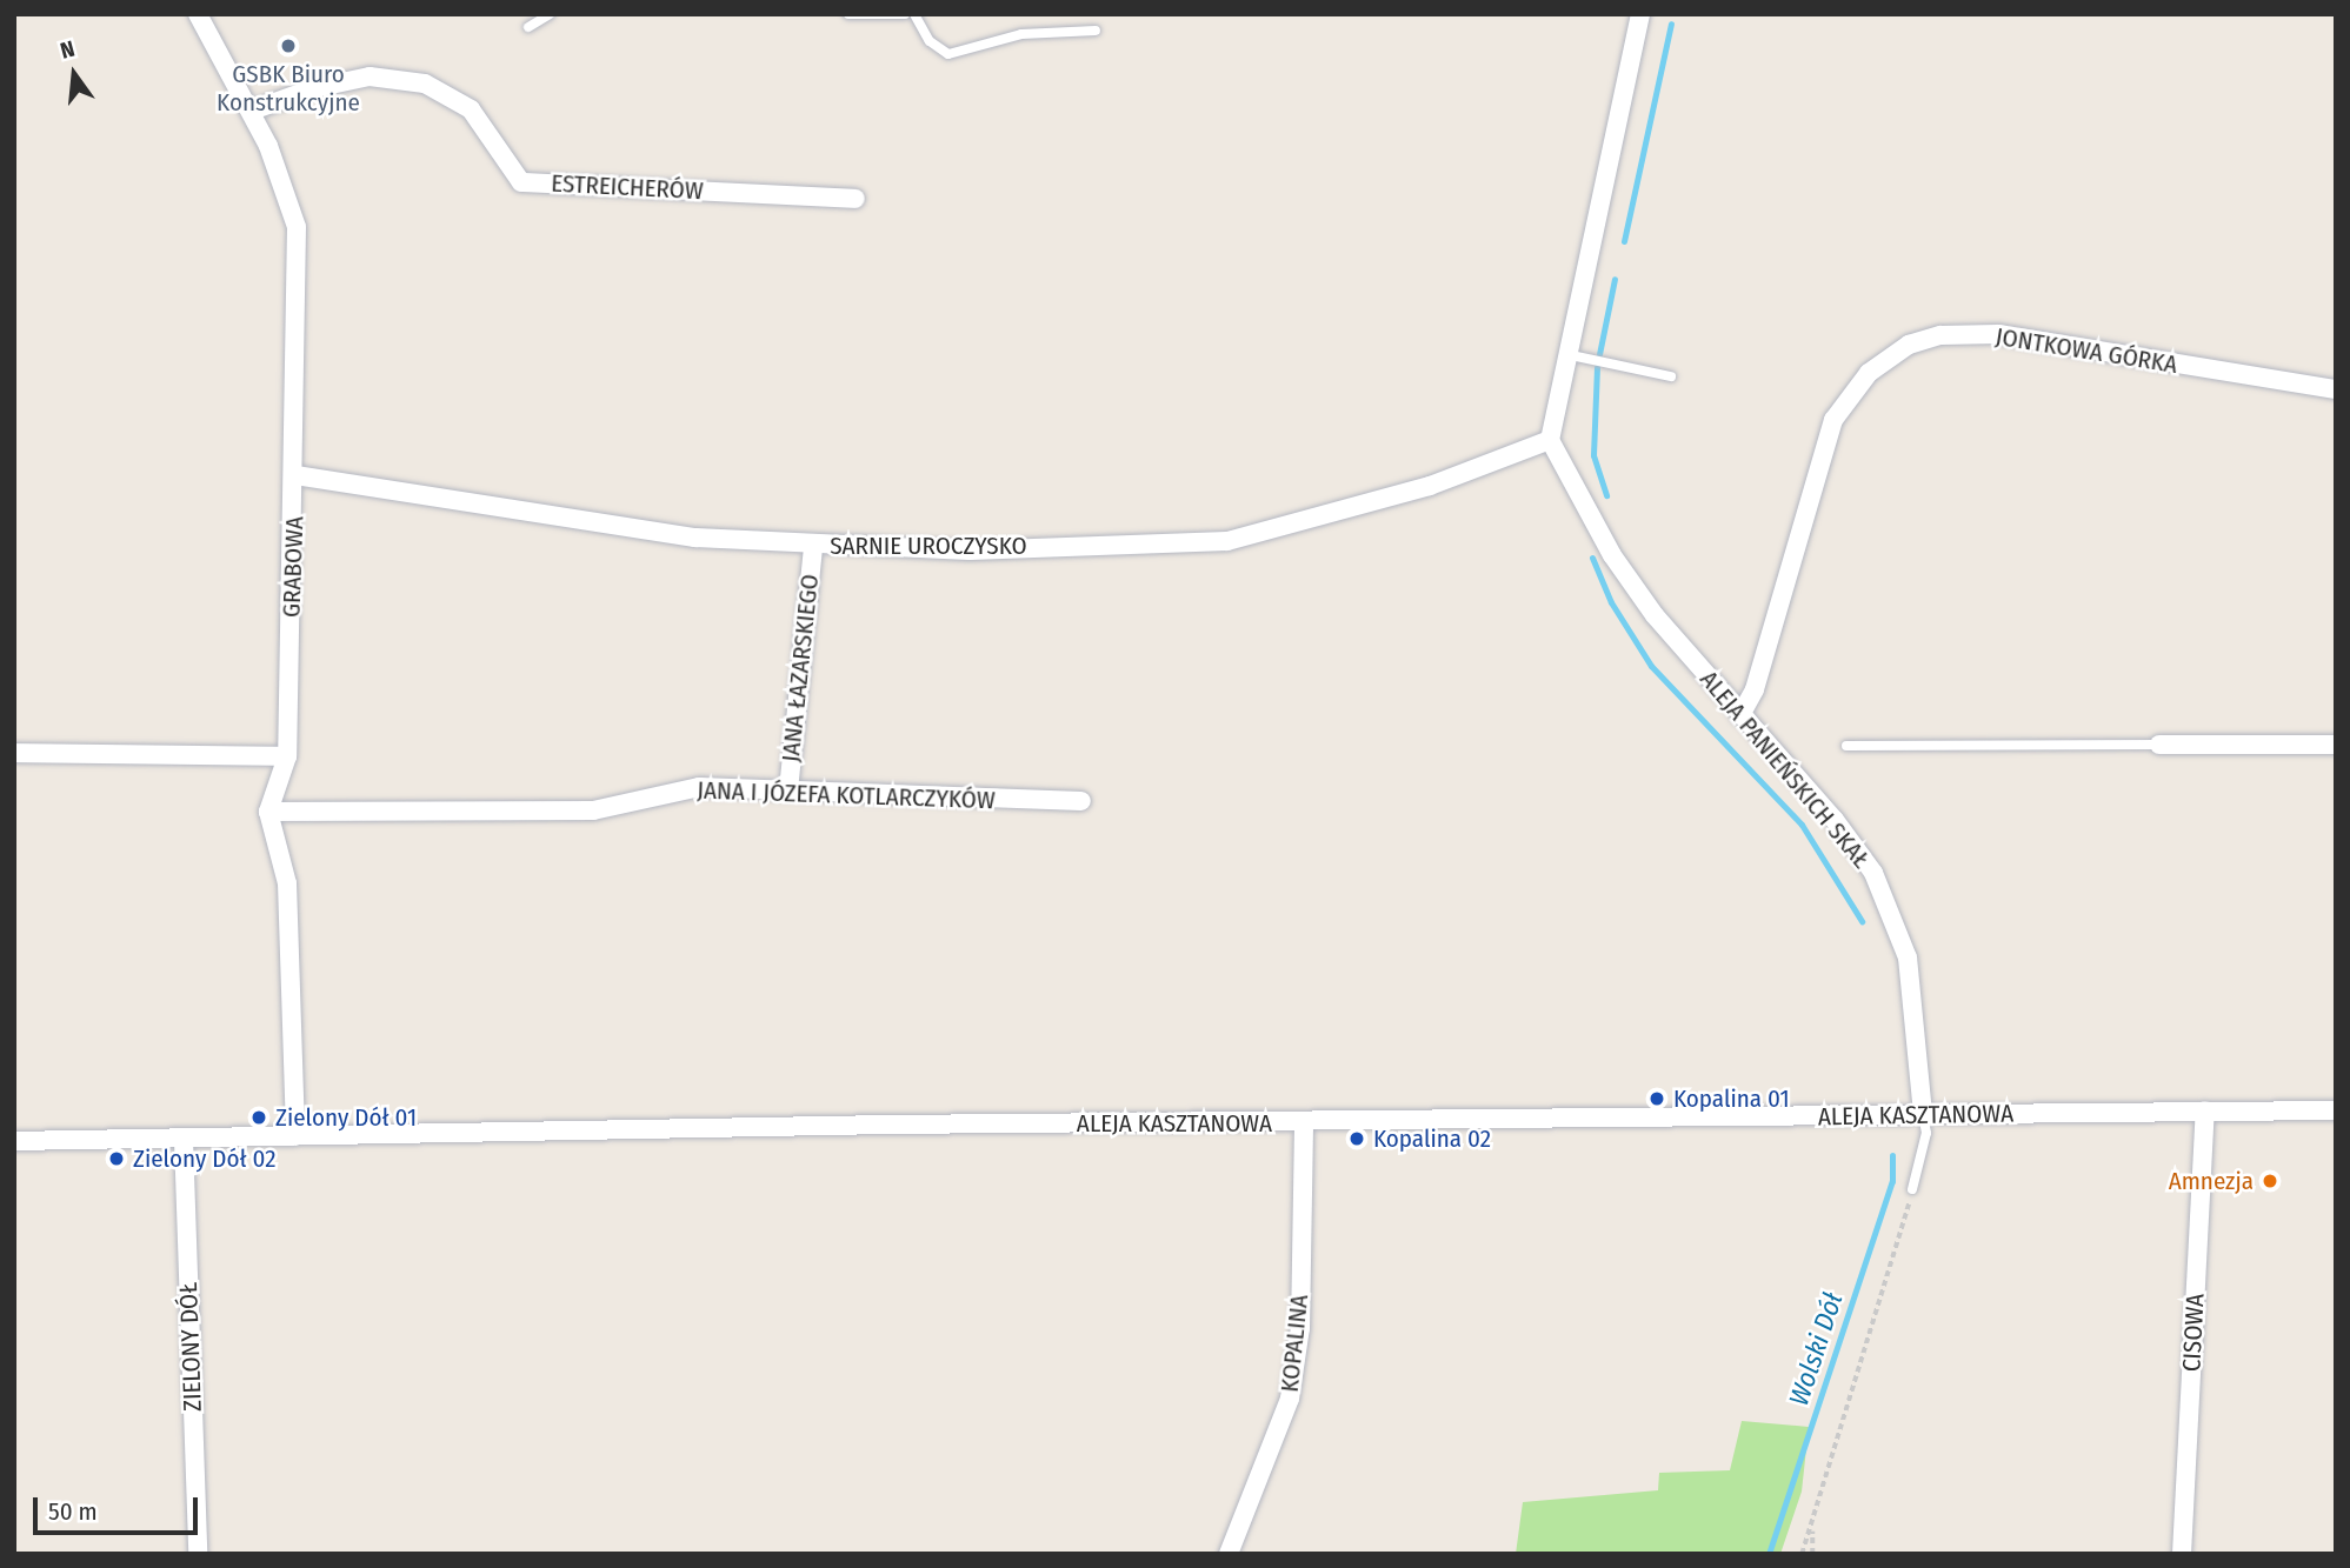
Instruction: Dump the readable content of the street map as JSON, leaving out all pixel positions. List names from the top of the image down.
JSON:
{
  "streets": {
    "street": [
      "ESTREICHERÓW",
      "JONTKOWA GÓRKA",
      "SARNIE UROCZYSKO",
      "GRABOWA",
      "JANA ŁAZARSKIEGO",
      "ALEJA PANIEŃSKICH SKAŁ",
      "JANA I JÓZEFA KOTLARCZYKÓW",
      "ALEJA KASZTANOWA",
      "CISOWA",
      "KOPALINA",
      "ZIELONY DÓŁ"
    ]
  },
  "crossings": [
    ["ESTREICHERÓW", "GRABOWA"],
    ["JONTKOWA GÓRKA", "ALEJA PANIEŃSKICH SKAŁ"],
    ["SARNIE UROCZYSKO", "GRABOWA"],
    ["SARNIE UROCZYSKO", "JANA ŁAZARSKIEGO"],
    ["SARNIE UROCZYSKO", "ALEJA PANIEŃSKICH SKAŁ"],
    ["GRABOWA", "JANA I JÓZEFA KOTLARCZYKÓW"],
    ["JANA ŁAZARSKIEGO", "JANA I JÓZEFA KOTLARCZYKÓW"],
    ["ALEJA PANIEŃSKICH SKAŁ", "ALEJA KASZTANOWA"],
    ["ALEJA KASZTANOWA", "CISOWA"],
    ["ALEJA KASZTANOWA", "KOPALINA"],
    ["ALEJA KASZTANOWA", "ZIELONY DÓŁ"]
  ],
  "water": ["Wolski Dół"],
  "places": [
    "GSBK Biuro Konstrukcyjne",
    "Kopalina 01",
    "Zielony Dół 01",
    "Kopalina 02",
    "Zielony Dół 02",
    "Amnezja"
  ],
  "scale_bar": "50 m",
  "north": "top"
}
